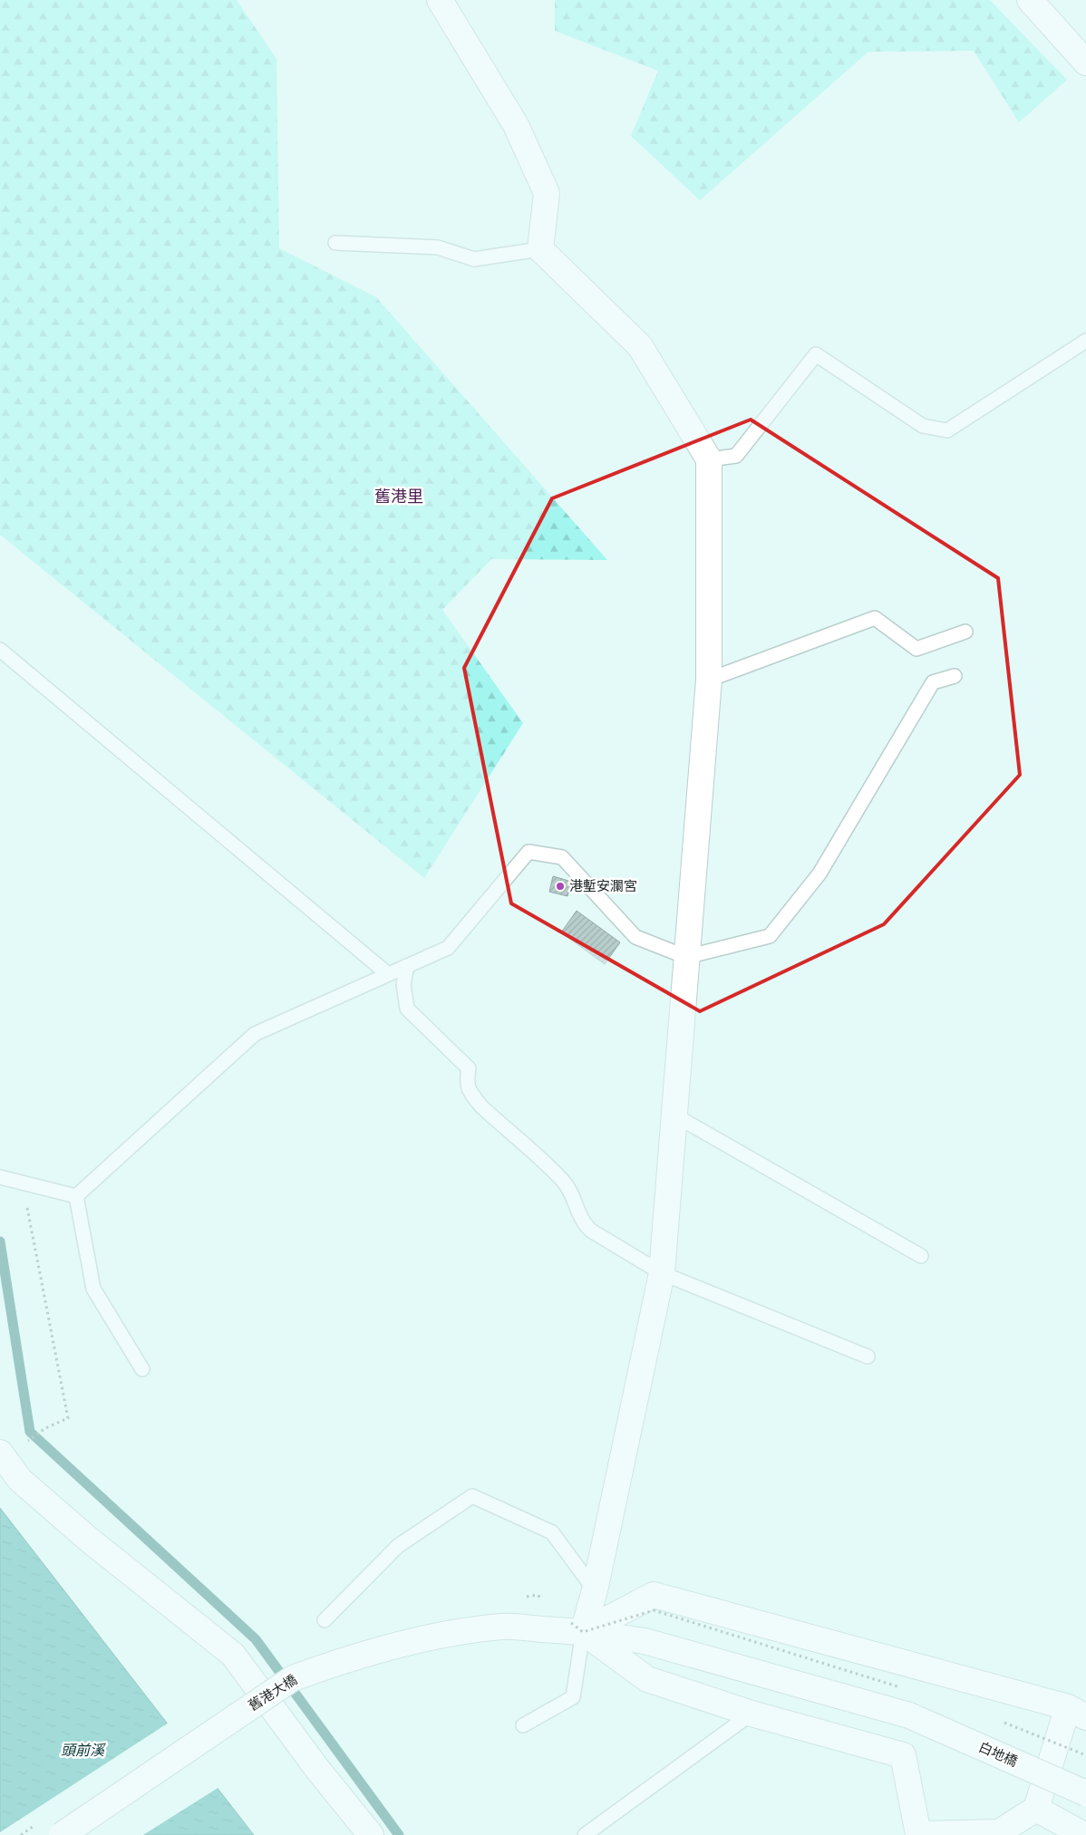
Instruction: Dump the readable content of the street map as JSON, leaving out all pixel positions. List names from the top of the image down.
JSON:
{
  "streets": {
    "street": ["舊港大橋", "白地橋"]
  },
  "crossings": [
    ["舊港大橋", "白地橋"]
  ],
  "districts": ["舊港里"],
  "water": ["頭前溪"],
  "places": ["港塹安瀾宮"]
}
